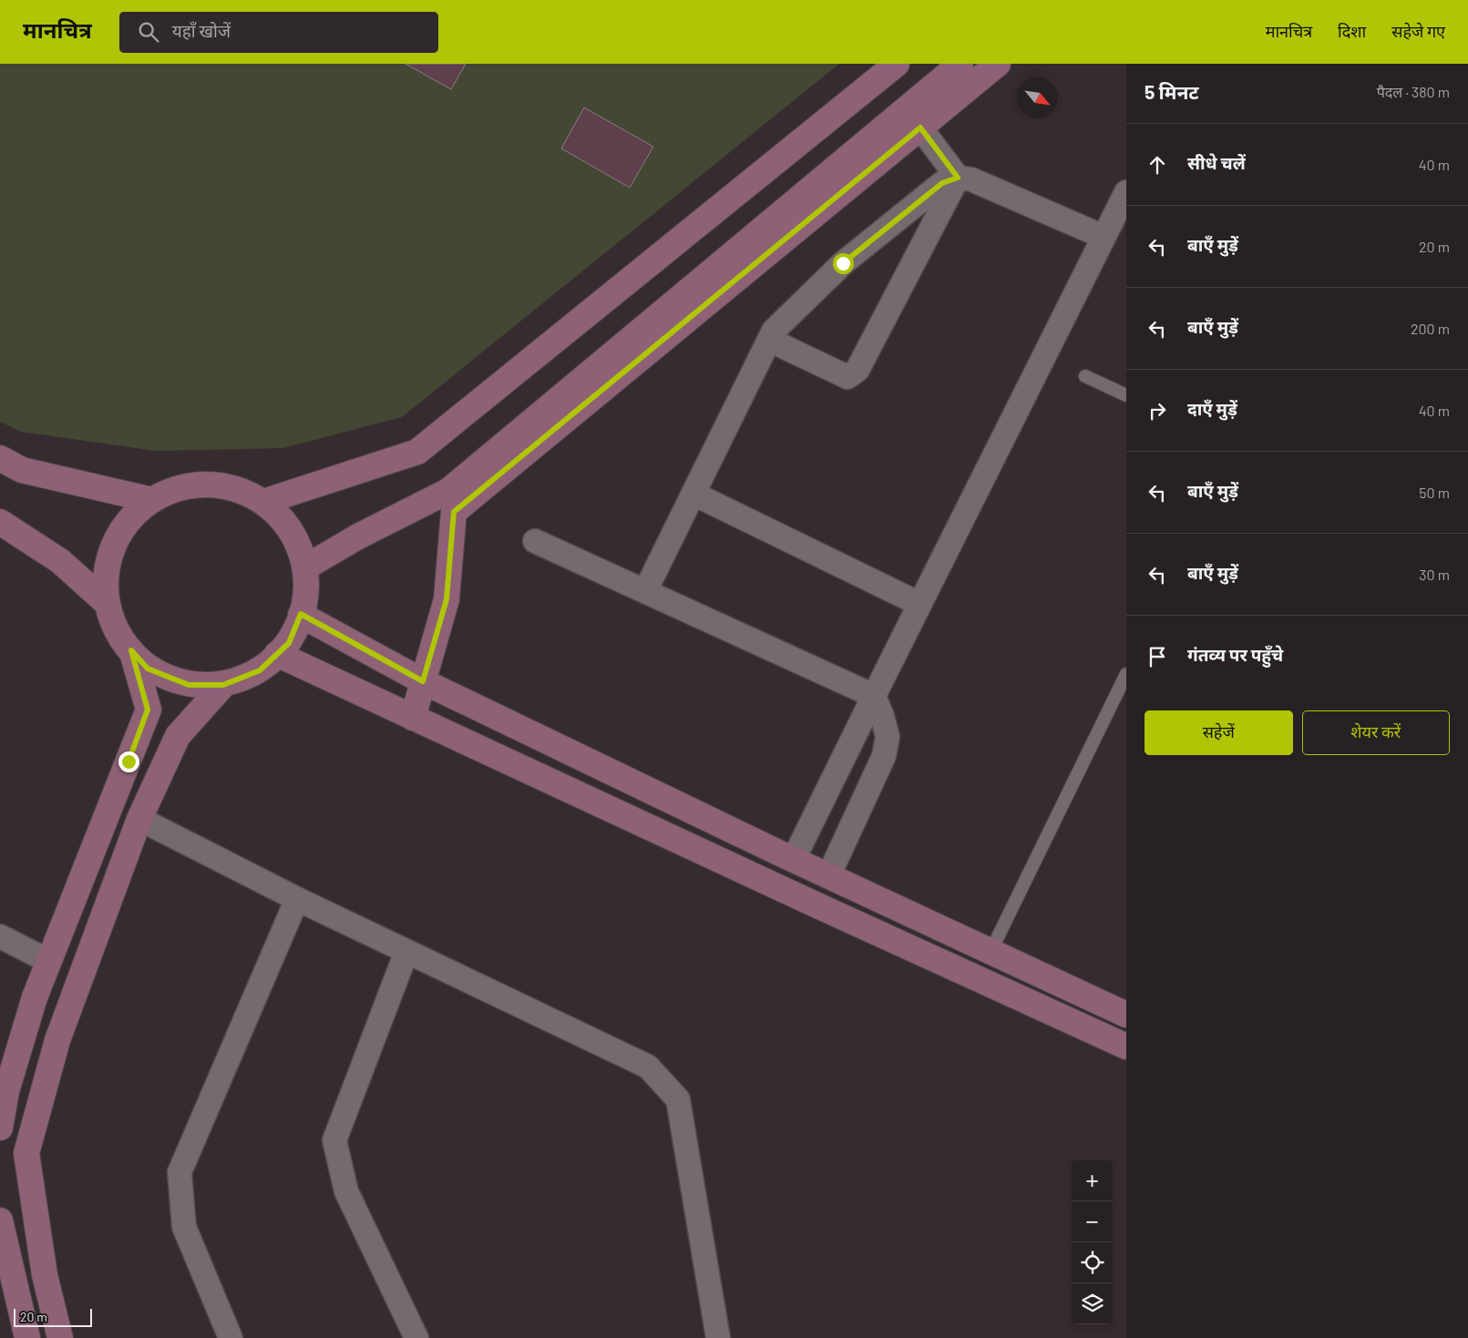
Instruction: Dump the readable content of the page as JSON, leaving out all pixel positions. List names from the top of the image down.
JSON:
{
  "scale_bar": "20 m",
  "north": "bottom right",
  "page": {
    "header": "मानचित्र",
    "search": "यहाँ खोजें",
    "nav": ["मानचित्र", "दिशा", "सहेजे गए"],
    "heading": ["5 मिनट", "पैदल · 380 m"],
    "list": [
      ["सीधे चलें", "40 m"],
      ["बाएँ मुड़ें", "20 m"],
      ["बाएँ मुड़ें", "200 m"],
      ["दाएँ मुड़ें", "40 m"],
      ["बाएँ मुड़ें", "50 m"],
      ["बाएँ मुड़ें", "30 m"],
      "गंतव्य पर पहुँचे"
    ],
    "buttons": ["सहेजें", "शेयर करें"],
    "map_buttons": ["+", "−"],
    "scale": "20 m"
  }
}
